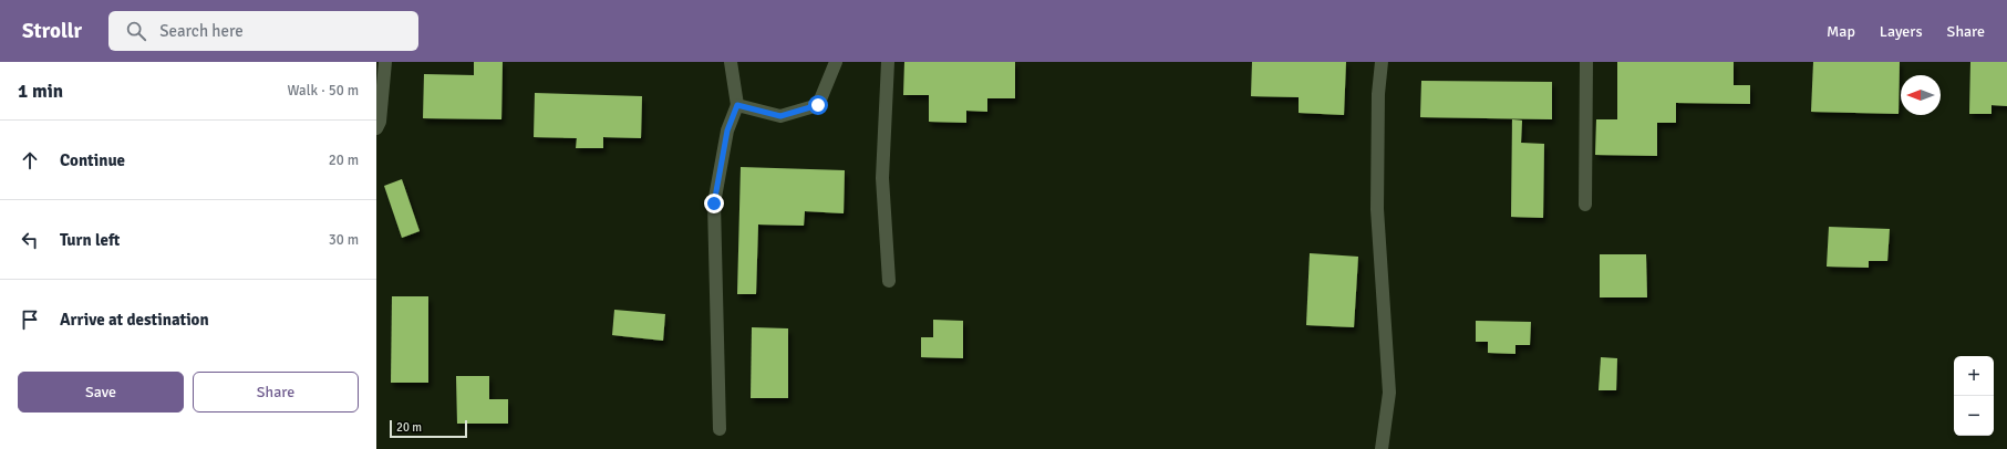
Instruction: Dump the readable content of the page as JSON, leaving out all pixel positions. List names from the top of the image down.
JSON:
{
  "scale_bar": "20 m",
  "north": "left",
  "page": {
    "header": "Strollr",
    "search": "Search here",
    "nav": ["Map", "Layers", "Share"],
    "heading": ["1 min", "Walk · 50 m"],
    "list": [
      ["Continue", "20 m"],
      ["Turn left", "30 m"],
      "Arrive at destination"
    ],
    "map_buttons": ["+", "−"],
    "buttons": ["Save", "Share"],
    "scale": "20 m"
  }
}
